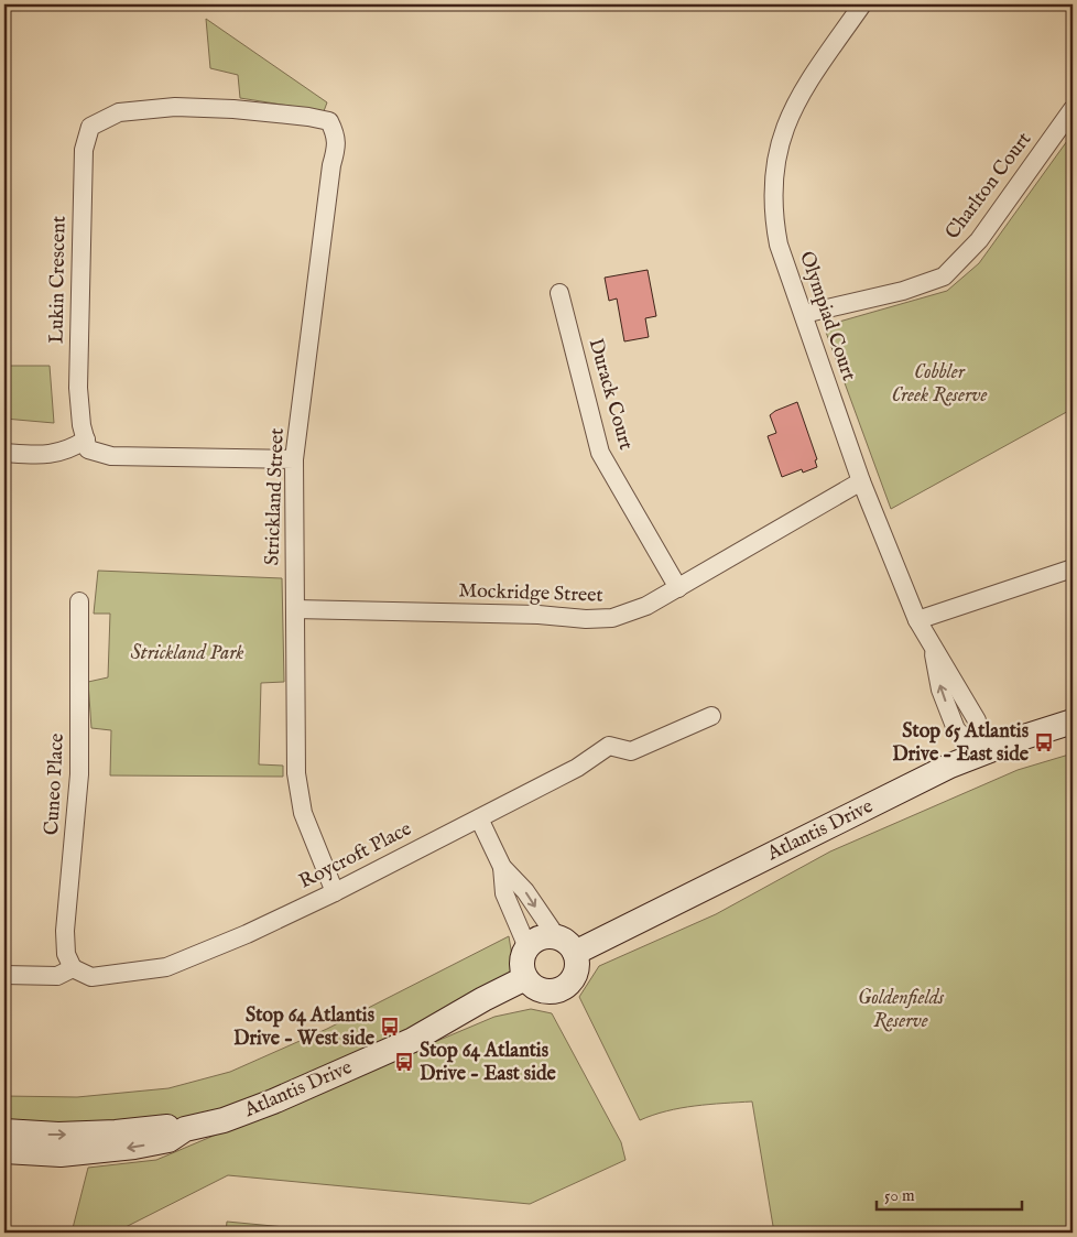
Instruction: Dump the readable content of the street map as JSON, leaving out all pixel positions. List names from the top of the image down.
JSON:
{
  "streets": {
    "street": [
      "Charlton Court",
      "Lukin Crescent",
      "Olympiad Court",
      "Durack Court",
      "Strickland Street",
      "Mockridge Street",
      "Cuneo Place",
      "Atlantis Drive",
      "Roycroft Place"
    ]
  },
  "crossings": [
    ["Charlton Court", "Olympiad Court"],
    ["Lukin Crescent", "Strickland Street"],
    ["Olympiad Court", "Mockridge Street"],
    ["Olympiad Court", "Atlantis Drive"],
    ["Durack Court", "Mockridge Street"],
    ["Strickland Street", "Mockridge Street"],
    ["Strickland Street", "Roycroft Place"],
    ["Cuneo Place", "Roycroft Place"]
  ],
  "parks": ["Cobbler Creek Reserve", "Strickland Park", "Goldenfields Reserve"],
  "places": {
    "bus stop": ["Stop 65 Atlantis Drive - East side", "Stop 64 Atlantis Drive - West side", "Stop 64 Atlantis Drive - East side"]
  },
  "scale_bar": "50 m"
}
